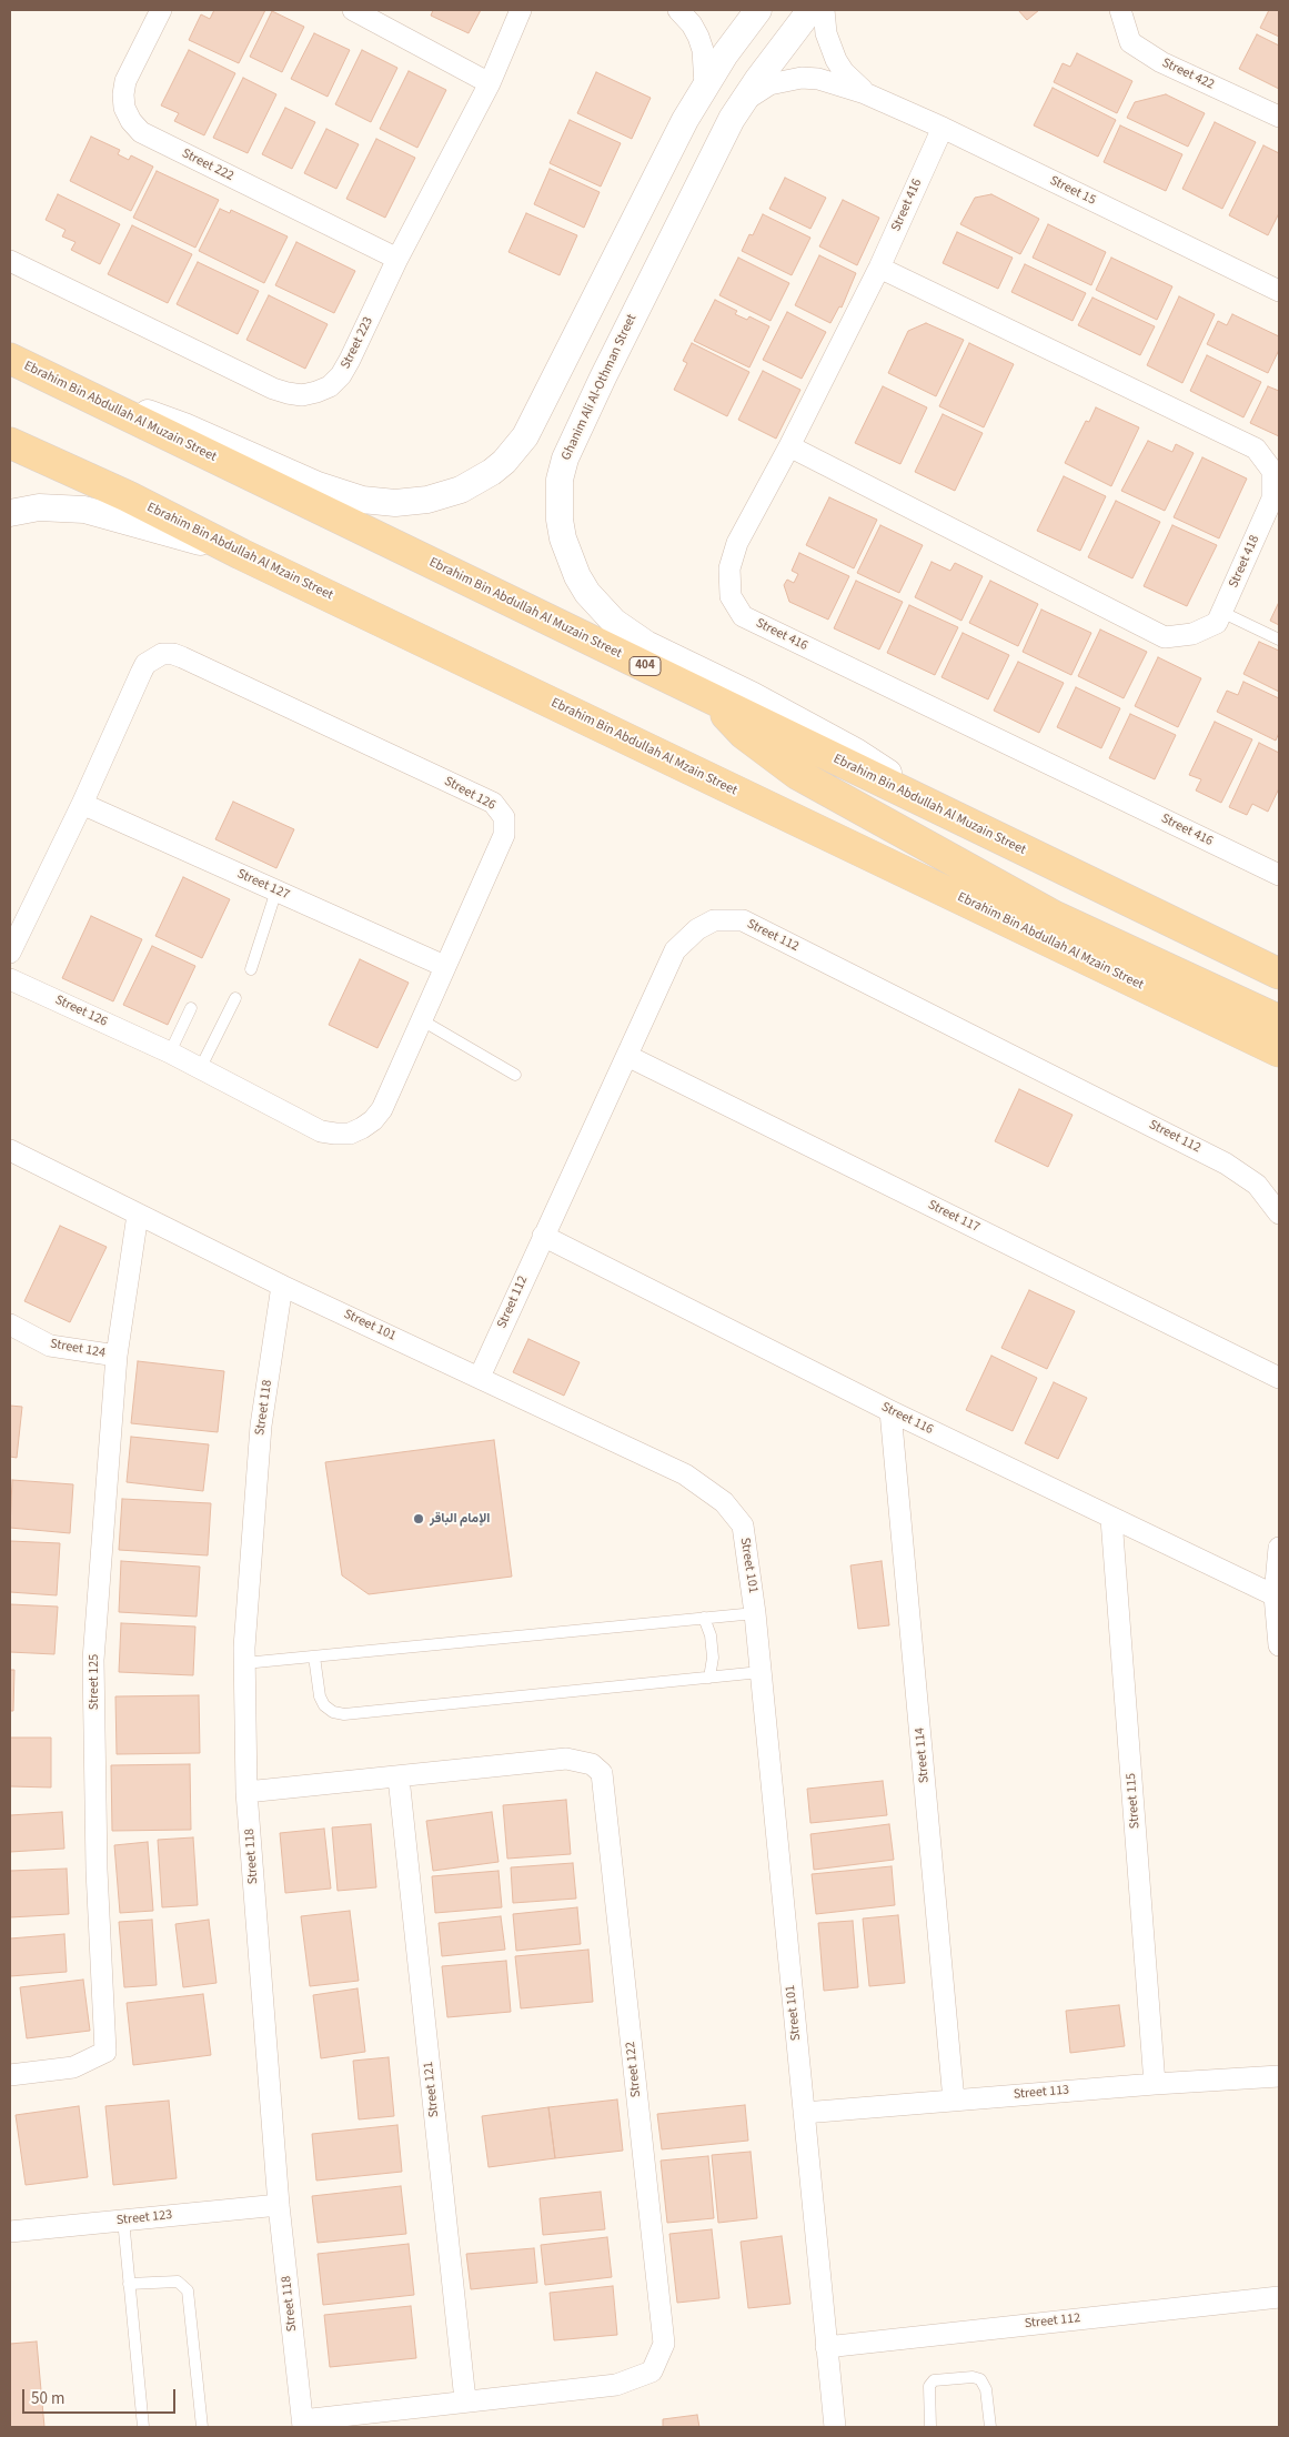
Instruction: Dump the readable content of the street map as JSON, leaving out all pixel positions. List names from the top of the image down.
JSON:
{
  "streets": {
    "main road": ["Ebrahim Bin Abdullah Al Muzain Street", "Ebrahim Bin Abdullah Al Mzain Street", "404"],
    "street": [
      "Street 422",
      "Street 222",
      "Street 15",
      "Street 416",
      "Street 223",
      "Ghanim Ali Al-Othman Street",
      "Street 418",
      "Street 126",
      "Street 127",
      "Street 112",
      "Street 117",
      "Street 101",
      "Street 124",
      "Street 118",
      "Street 116",
      "Street 125",
      "Street 114",
      "Street 115",
      "Street 122",
      "Street 121",
      "Street 113",
      "Street 123"
    ]
  },
  "crossings": [
    ["Street 222", "Street 223"],
    ["Street 15", "Street 416"],
    ["Street 15", "Ghanim Ali Al-Othman Street"],
    ["Street 416", "Street 418"],
    ["Ghanim Ali Al-Othman Street", "Ebrahim Bin Abdullah Al Muzain Street"],
    ["Street 126", "Street 127"],
    ["Street 112", "Street 117"],
    ["Street 112", "Street 101"],
    ["Street 112", "Street 116"],
    ["Street 101", "Street 118"],
    ["Street 101", "Street 125"],
    ["Street 101", "Street 113"],
    ["Street 124", "Street 125"],
    ["Street 118", "Street 122"],
    ["Street 118", "Street 123"],
    ["Street 116", "Street 114"],
    ["Street 116", "Street 115"],
    ["Street 114", "Street 113"],
    ["Street 115", "Street 113"],
    ["Street 122", "Street 121"]
  ],
  "places": ["الإمام الباقر"],
  "scale_bar": "50 m"
}
